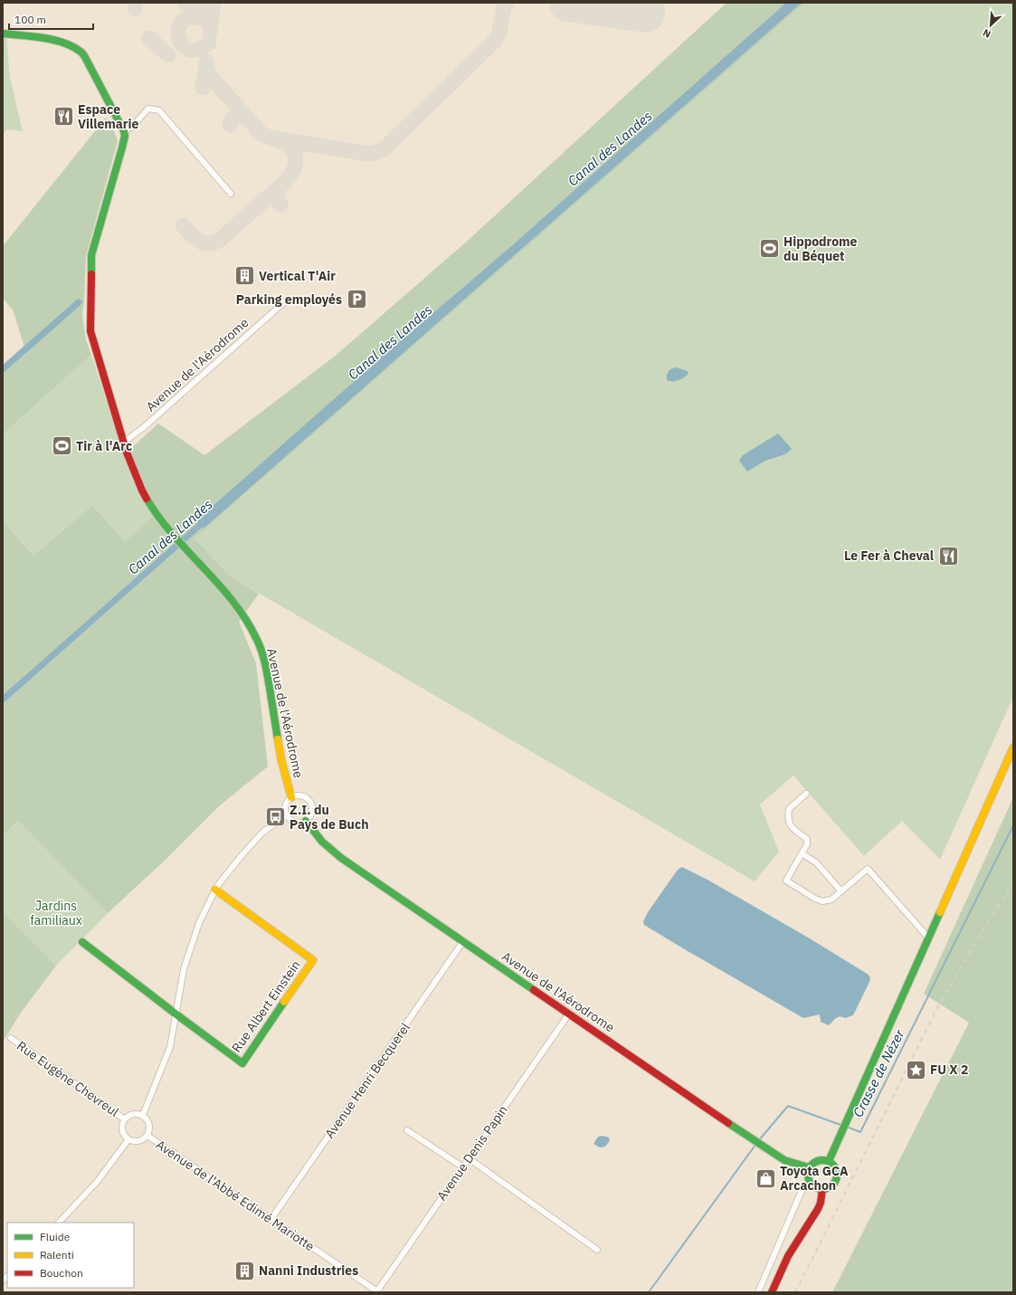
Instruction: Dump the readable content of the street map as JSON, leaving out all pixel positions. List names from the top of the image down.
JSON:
{
  "streets": {
    "street": [
      "Avenue de l'Aérodrome",
      "Rue Albert Einstein",
      "Rue Eugène Chevreul",
      "Avenue Henri Becquerel",
      "Avenue Denis Papin",
      "Avenue de l'Abbé Edimé Mariotte"
    ]
  },
  "crossings": [
    ["Avenue de l'Aérodrome", "Avenue Henri Becquerel"],
    ["Avenue de l'Aérodrome", "Avenue Denis Papin"],
    ["Rue Eugène Chevreul", "Avenue de l'Abbé Edimé Mariotte"],
    ["Avenue Henri Becquerel", "Avenue de l'Abbé Edimé Mariotte"],
    ["Avenue Denis Papin", "Avenue de l'Abbé Edimé Mariotte"]
  ],
  "water": ["Canal des Landes", "Crasse de Nézer"],
  "parks": ["Jardins familiaux"],
  "places": {
    "restaurant": ["Espace Villemarie", "Le Fer à Cheval"],
    "sports": ["Hippodrome du Béquet", "Tir à l'Arc"],
    "building": ["Vertical T'Air", "Nanni Industries"],
    "parking": ["Parking employés"],
    "bus stop": ["Z.I. du Pays de Buch"],
    "place": ["FU X 2"],
    "shop": ["Toyota GCA Arcachon"]
  },
  "legend": ["Fluide", "Ralenti", "Bouchon"],
  "scale_bar": "100 m",
  "north": "bottom left"
}
